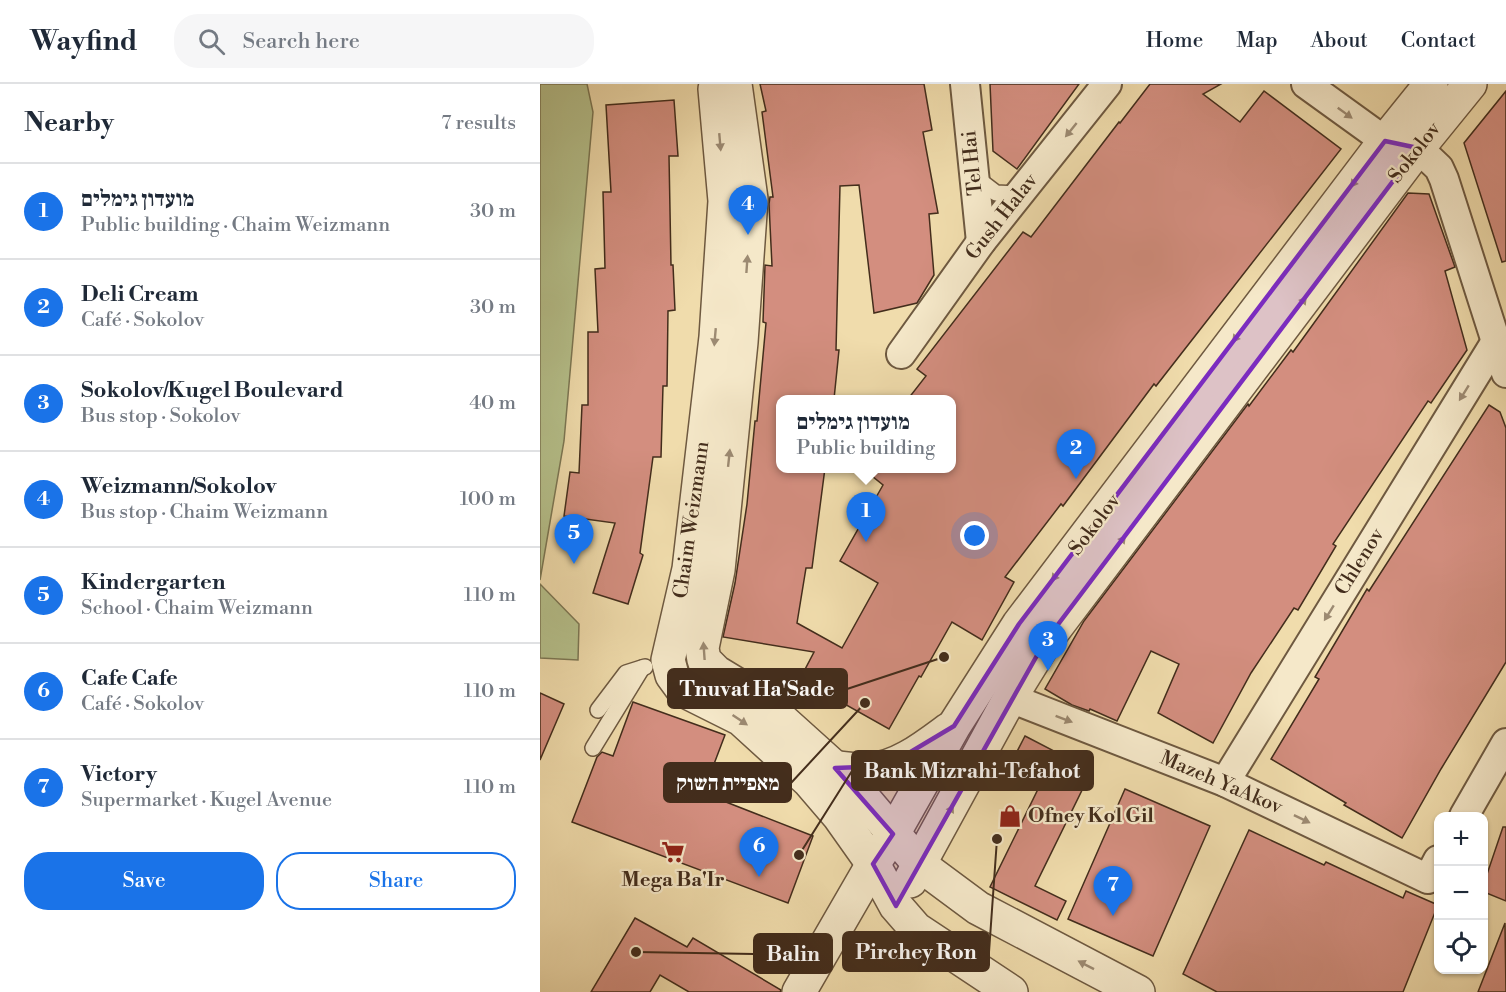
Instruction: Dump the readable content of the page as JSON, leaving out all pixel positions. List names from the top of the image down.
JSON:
{
  "streets": {
    "street": [
      "Sokolov",
      "Tel Hai",
      "Gush Halav",
      "Chaim Weizmann",
      "Chlenov",
      "Mazeh YaAkov"
    ]
  },
  "crossings": [
    ["Sokolov", "Chaim Weizmann"],
    ["Sokolov", "Mazeh YaAkov"],
    ["Tel Hai", "Gush Halav"],
    ["Chlenov", "Mazeh YaAkov"]
  ],
  "one_way": ["Gush Halav", "Chlenov", "Mazeh YaAkov"],
  "places": {
    "other": [
      "Tnuvat Ha'Sade",
      "מאפיית השוק",
      "Pirchey Ron",
      "Bank Mizrahi-Tefahot",
      "Balin"
    ],
    "shop": ["Ofney Kol Gil"],
    "supermarket": ["Mega Ba'Ir"]
  },
  "page": {
    "header": "Wayfind",
    "search": "Search here",
    "nav": [
      "Home",
      "Map",
      "About",
      "Contact"
    ],
    "heading": ["Nearby", "7 results"],
    "list": [
      {
        "mark": "1",
        "name": "מועדון גימלים",
        "note": "Public building · Chaim Weizmann",
        "value": "30 m"
      },
      {
        "mark": "2",
        "name": "Deli Cream",
        "note": "Café · Sokolov",
        "value": "30 m"
      },
      {
        "mark": "3",
        "name": "Sokolov/Kugel Boulevard",
        "note": "Bus stop · Sokolov",
        "value": "40 m"
      },
      {
        "mark": "4",
        "name": "Weizmann/Sokolov",
        "note": "Bus stop · Chaim Weizmann",
        "value": "100 m"
      },
      {
        "mark": "5",
        "name": "Kindergarten",
        "note": "School · Chaim Weizmann",
        "value": "110 m"
      },
      {
        "mark": "6",
        "name": "Cafe Cafe",
        "note": "Café · Sokolov",
        "value": "110 m"
      },
      {
        "mark": "7",
        "name": "Victory",
        "note": "Supermarket · Kugel Avenue",
        "value": "110 m"
      }
    ],
    "pins": [
      "4",
      "2",
      "1",
      "5",
      "3",
      "6",
      "7"
    ],
    "popup": ["מועדון גימלים", "Public building"],
    "map_buttons": ["+", "−"],
    "buttons": ["Save", "Share"]
  }
}
